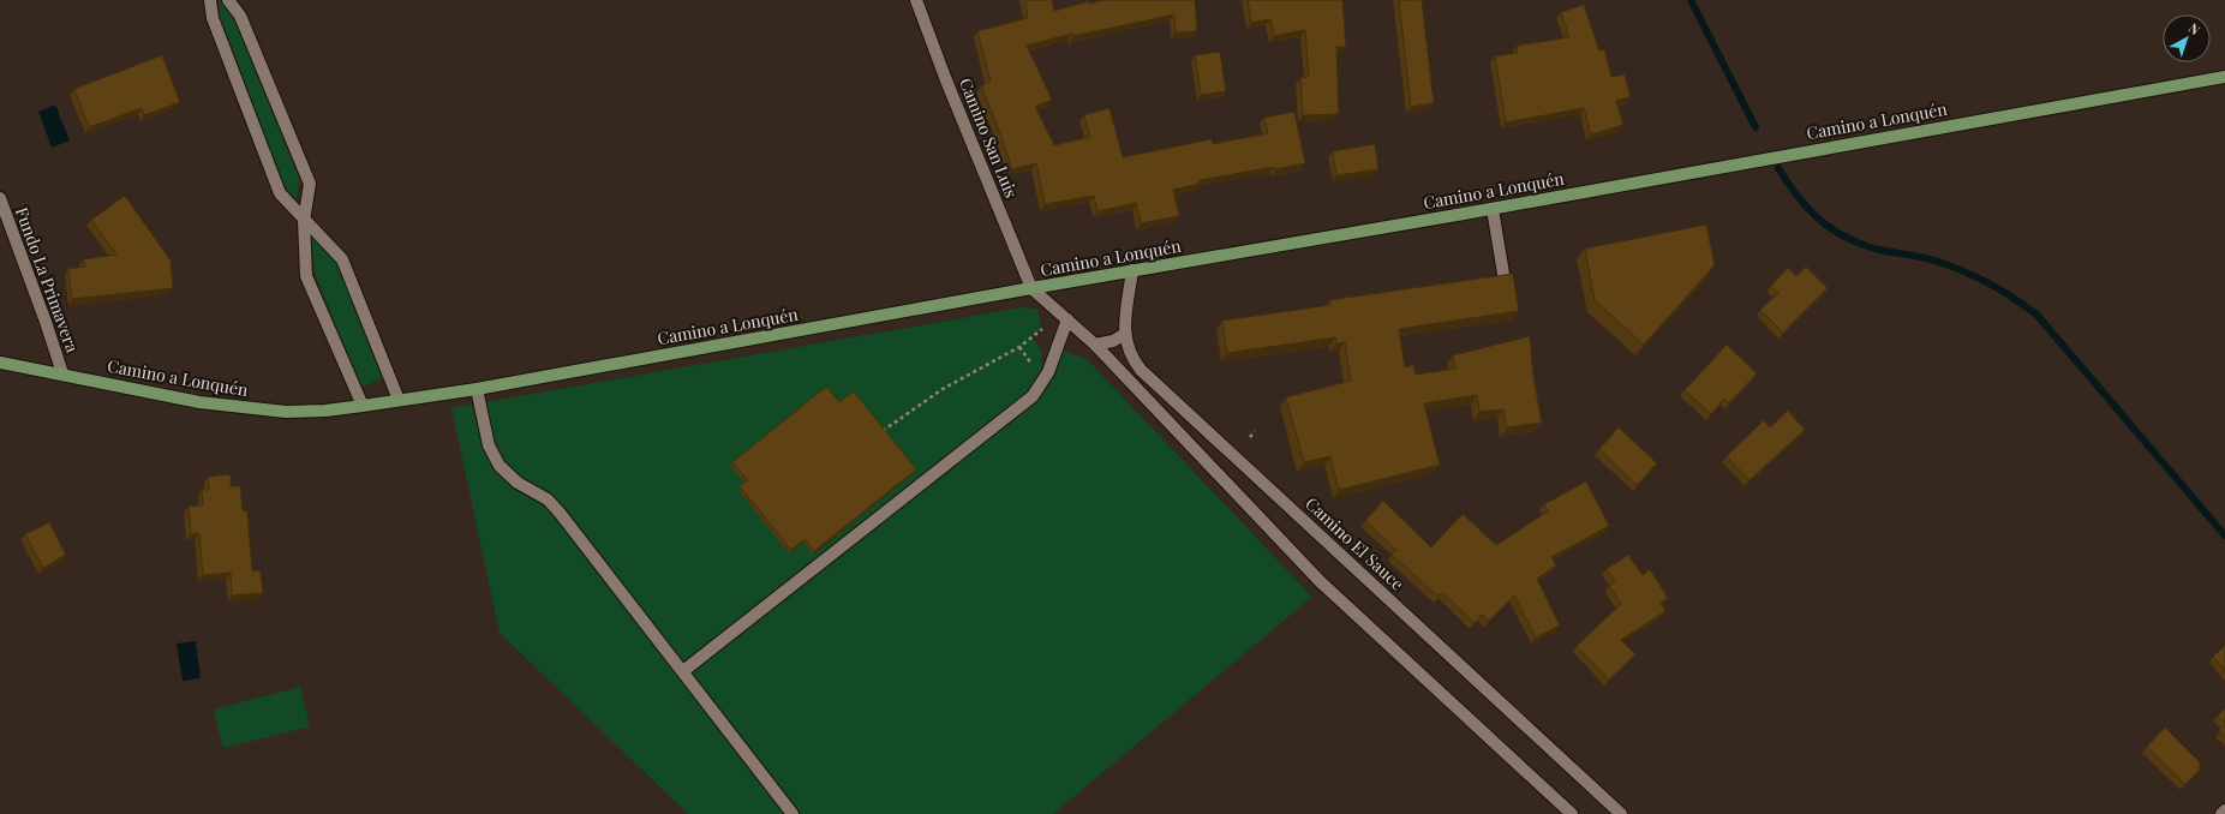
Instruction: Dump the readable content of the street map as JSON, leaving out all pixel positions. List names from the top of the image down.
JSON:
{
  "streets": {
    "main road": ["Camino a Lonquén"],
    "street": ["Camino San Luis", "Fundo La Primavera", "Camino El Sauce"]
  },
  "crossings": [
    ["Camino a Lonquén", "Camino San Luis"],
    ["Camino a Lonquén", "Fundo La Primavera"],
    ["Camino a Lonquén", "Camino El Sauce"]
  ],
  "north": "top right"
}
